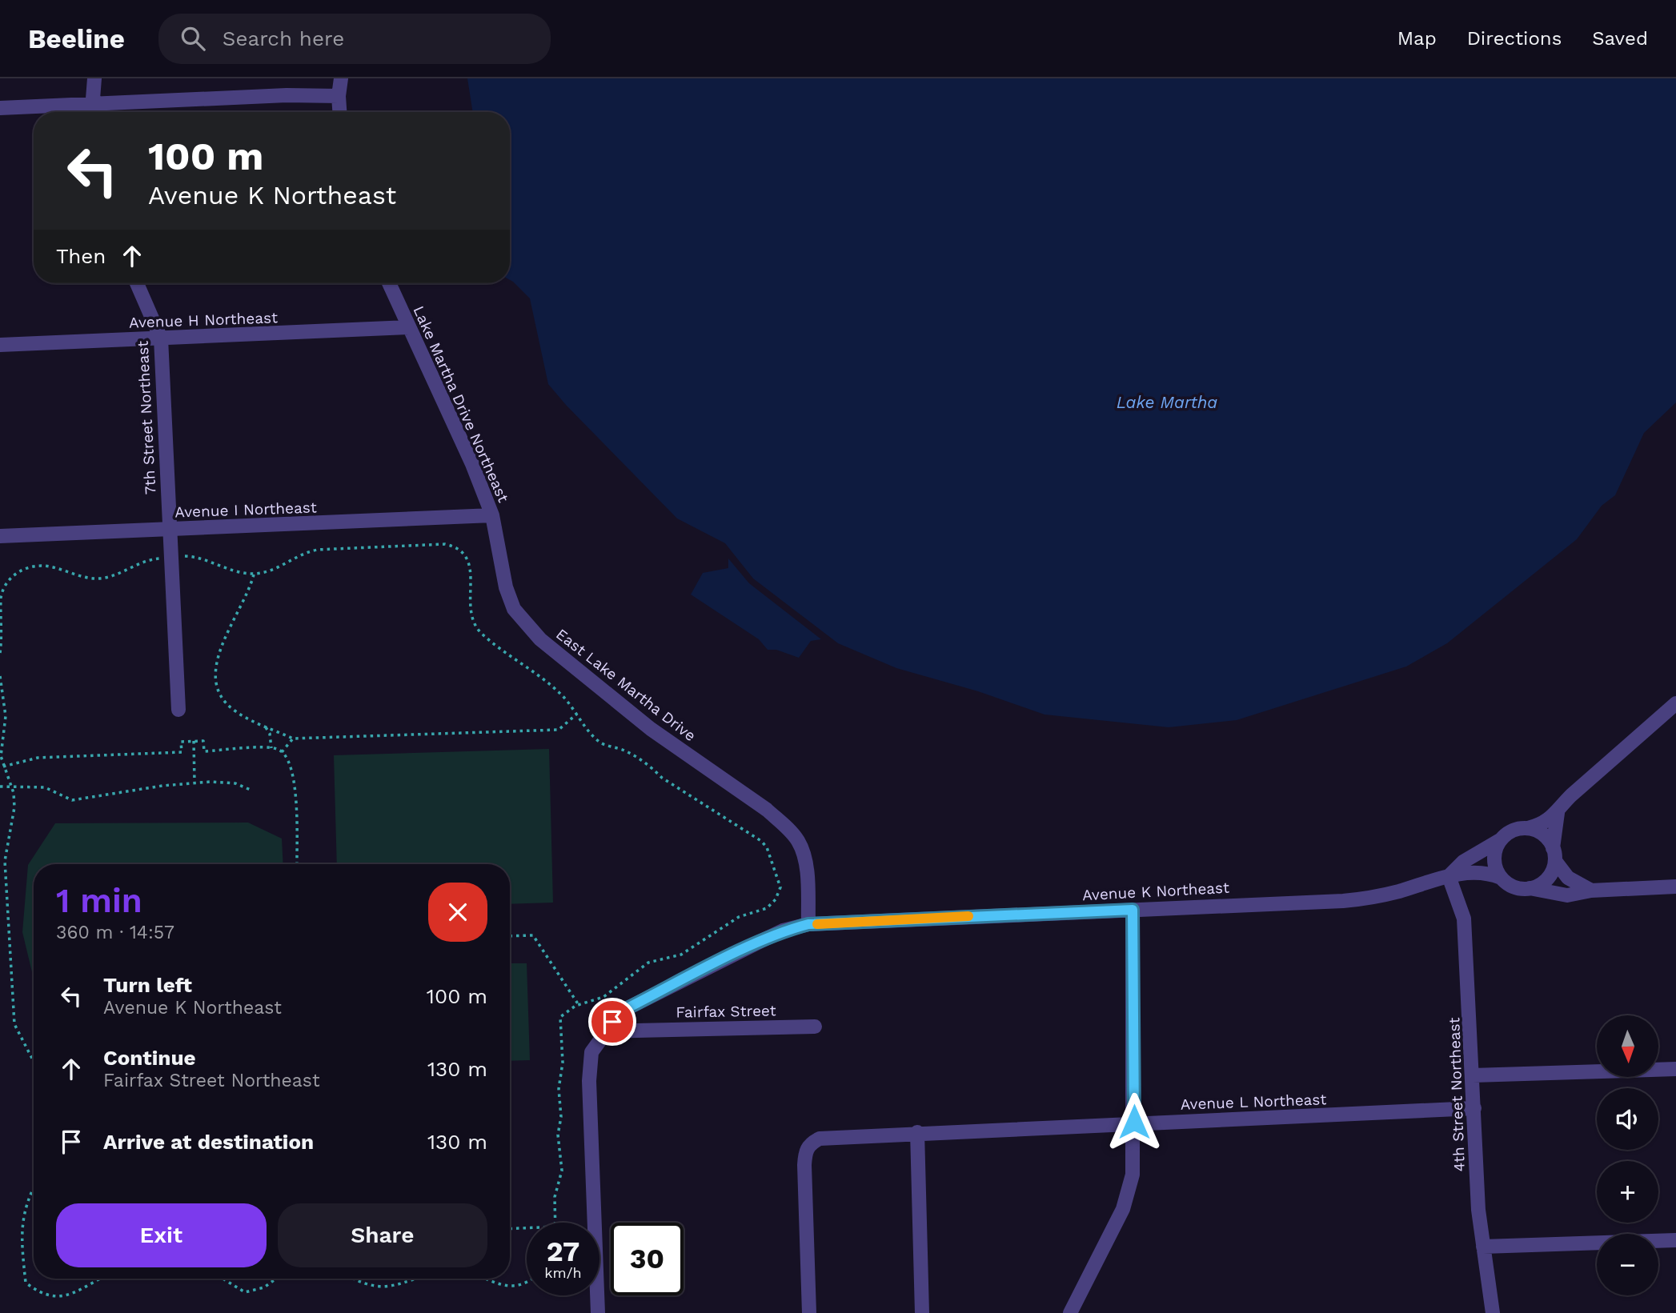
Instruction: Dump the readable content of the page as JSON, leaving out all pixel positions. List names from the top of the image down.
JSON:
{
  "streets": {
    "street": [
      "Avenue H Northeast",
      "Lake Martha Drive Northeast",
      "7th Street Northeast",
      "Avenue I Northeast",
      "East Lake Martha Drive",
      "Avenue K Northeast",
      "Fairfax Street",
      "4th Street Northeast",
      "Avenue L Northeast"
    ]
  },
  "crossings": [
    ["Avenue H Northeast", "Lake Martha Drive Northeast"],
    ["Avenue H Northeast", "7th Street Northeast"],
    ["Lake Martha Drive Northeast", "Avenue I Northeast"],
    ["Lake Martha Drive Northeast", "East Lake Martha Drive"],
    ["7th Street Northeast", "Avenue I Northeast"],
    ["Avenue I Northeast", "East Lake Martha Drive"],
    ["East Lake Martha Drive", "Avenue K Northeast"],
    ["Avenue K Northeast", "Fairfax Street"],
    ["Avenue K Northeast", "4th Street Northeast"],
    ["4th Street Northeast", "Avenue L Northeast"]
  ],
  "water": ["Lake Martha"],
  "north": "bottom",
  "page": {
    "header": "Beeline",
    "search": "Search here",
    "nav": ["Map", "Directions", "Saved"],
    "turn": ["100 m", "Avenue K Northeast"],
    "then": "Then",
    "heading": ["1 min", "360 m · 14:57"],
    "list": [
      {
        "name": "Turn left",
        "note": "Avenue K Northeast",
        "value": "100 m"
      },
      {
        "name": "Continue",
        "note": "Fairfax Street Northeast",
        "value": "130 m"
      },
      {
        "name": "Arrive at destination",
        "value": "130 m"
      }
    ],
    "map_buttons": ["+", "−"],
    "buttons": ["Exit", "Share"],
    "speed": "27 km/h",
    "limit": "30"
  }
}
